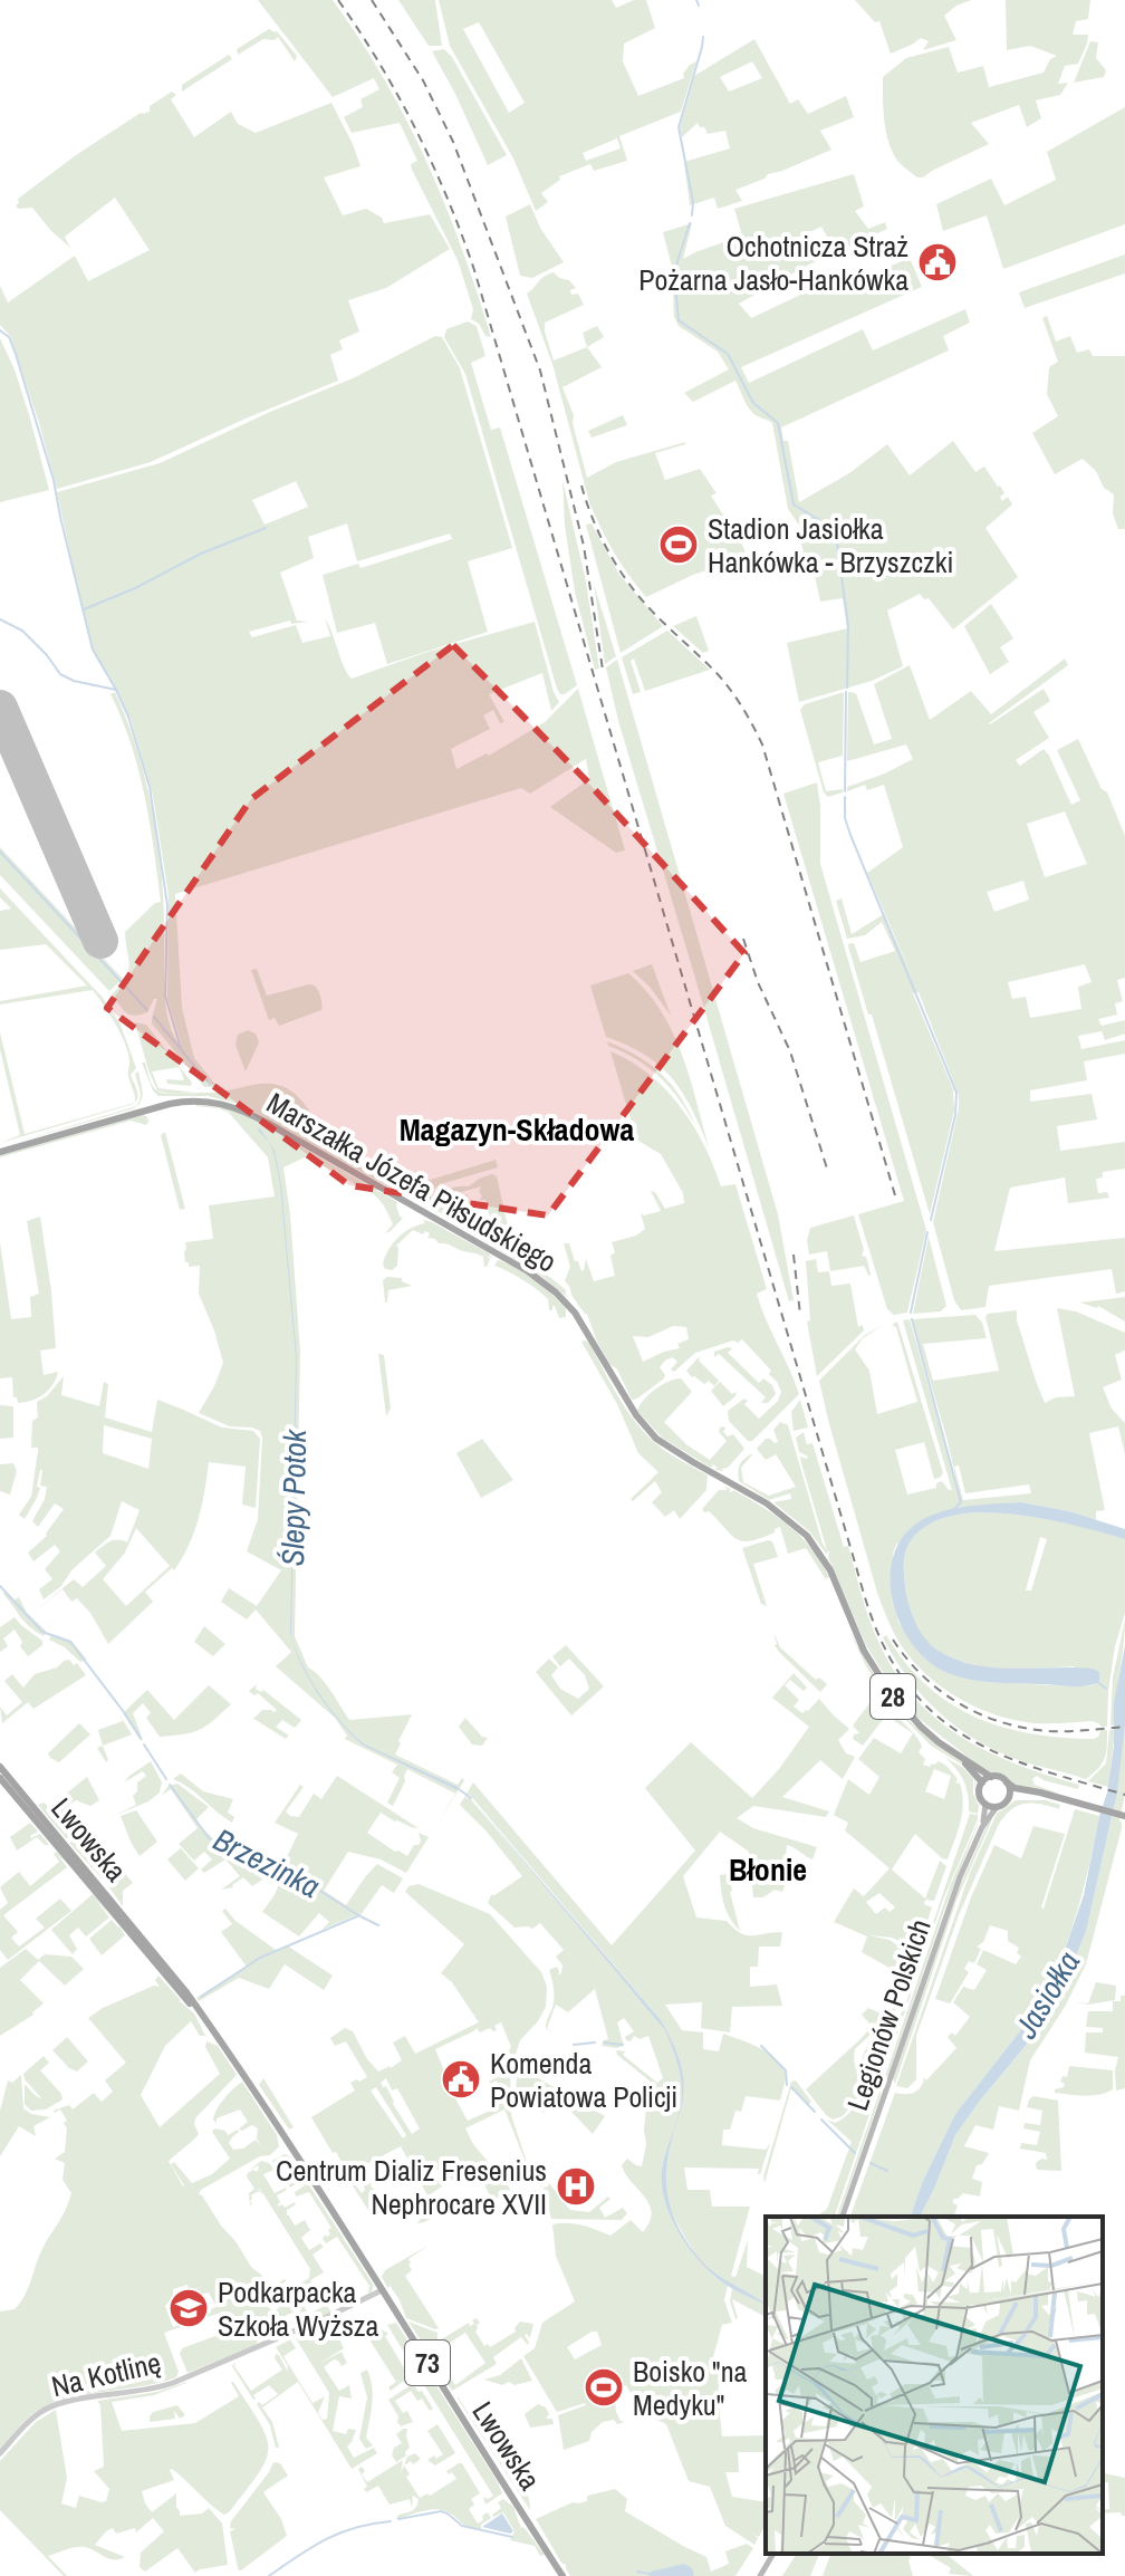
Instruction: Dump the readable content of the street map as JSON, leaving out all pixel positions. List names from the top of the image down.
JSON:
{
  "streets": {
    "main road": [
      "Marszałka Józefa Piłsudskiego",
      "28",
      "Lwowska",
      "Legionów Polskich",
      "73"
    ],
    "street": ["Na Kotlinę"]
  },
  "crossings": [
    ["Marszałka Józefa Piłsudskiego", "28"],
    ["Marszałka Józefa Piłsudskiego", "Legionów Polskich"],
    ["28", "Legionów Polskich"],
    ["Lwowska", "Na Kotlinę"]
  ],
  "districts": ["Magazyn-Składowa", "Błonie"],
  "water": ["Ślepy Potok", "Brzezinka", "Jasiołka"],
  "places": {
    "public building": ["Ochotnicza Straż Pożarna Jasło-Hankówka", "Komenda Powiatowa Policji"],
    "sports": ["Stadion Jasiołka Hankówka - Brzyszczki", "Boisko \"na Medyku\""],
    "hospital": ["Centrum Dializ Fresenius Nephrocare XVII"],
    "school or university": ["Podkarpacka Szkoła Wyższa"]
  }
}
